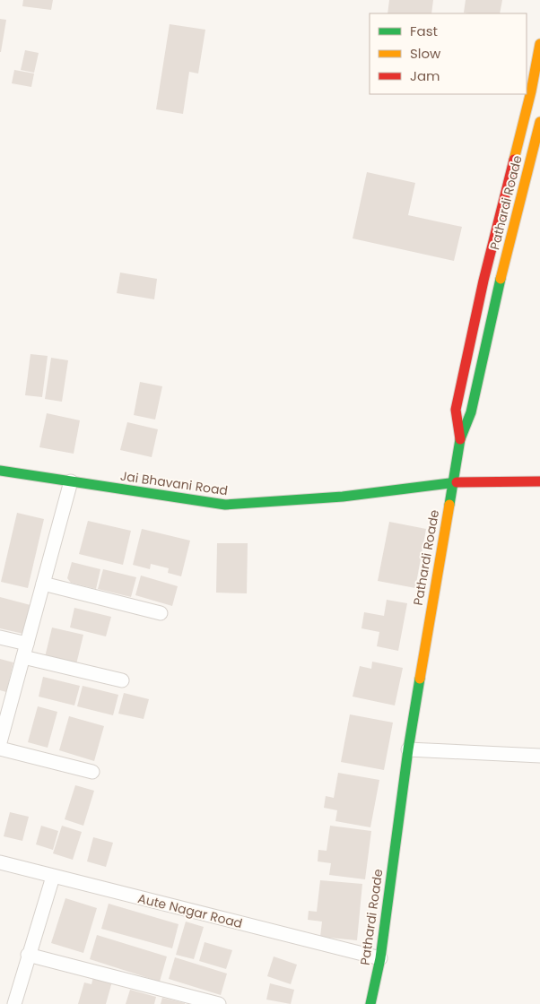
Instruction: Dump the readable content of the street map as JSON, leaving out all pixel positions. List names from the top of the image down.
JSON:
{
  "streets": {
    "street": ["Pathardi Roade", "Jai Bhavani Road", "Aute Nagar Road"]
  },
  "crossings": [
    ["Pathardi Roade", "Jai Bhavani Road"],
    ["Pathardi Roade", "Aute Nagar Road"]
  ],
  "legend": ["Fast", "Slow", "Jam"]
}
